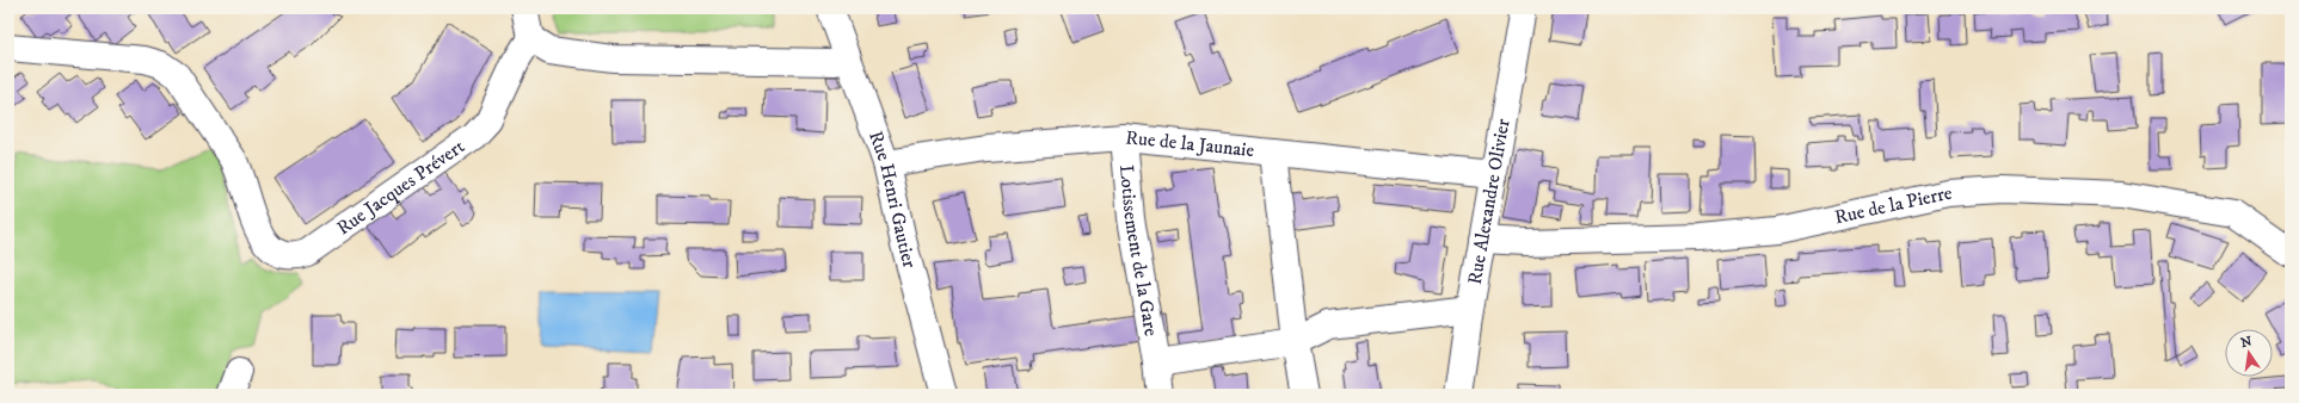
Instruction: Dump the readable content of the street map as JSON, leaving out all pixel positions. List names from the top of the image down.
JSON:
{
  "streets": {
    "street": [
      "Rue de la Jaunaie",
      "Rue Jacques Prévert",
      "Rue Henri Gautier",
      "Rue Alexandre Olivier",
      "Rue de la Pierre",
      "Lotissement de la Gare"
    ]
  },
  "crossings": [
    ["Rue de la Jaunaie", "Rue Henri Gautier"],
    ["Rue de la Jaunaie", "Rue Alexandre Olivier"],
    ["Rue de la Jaunaie", "Lotissement de la Gare"],
    ["Rue Alexandre Olivier", "Rue de la Pierre"],
    ["Rue Alexandre Olivier", "Lotissement de la Gare"]
  ],
  "north": "top"
}
